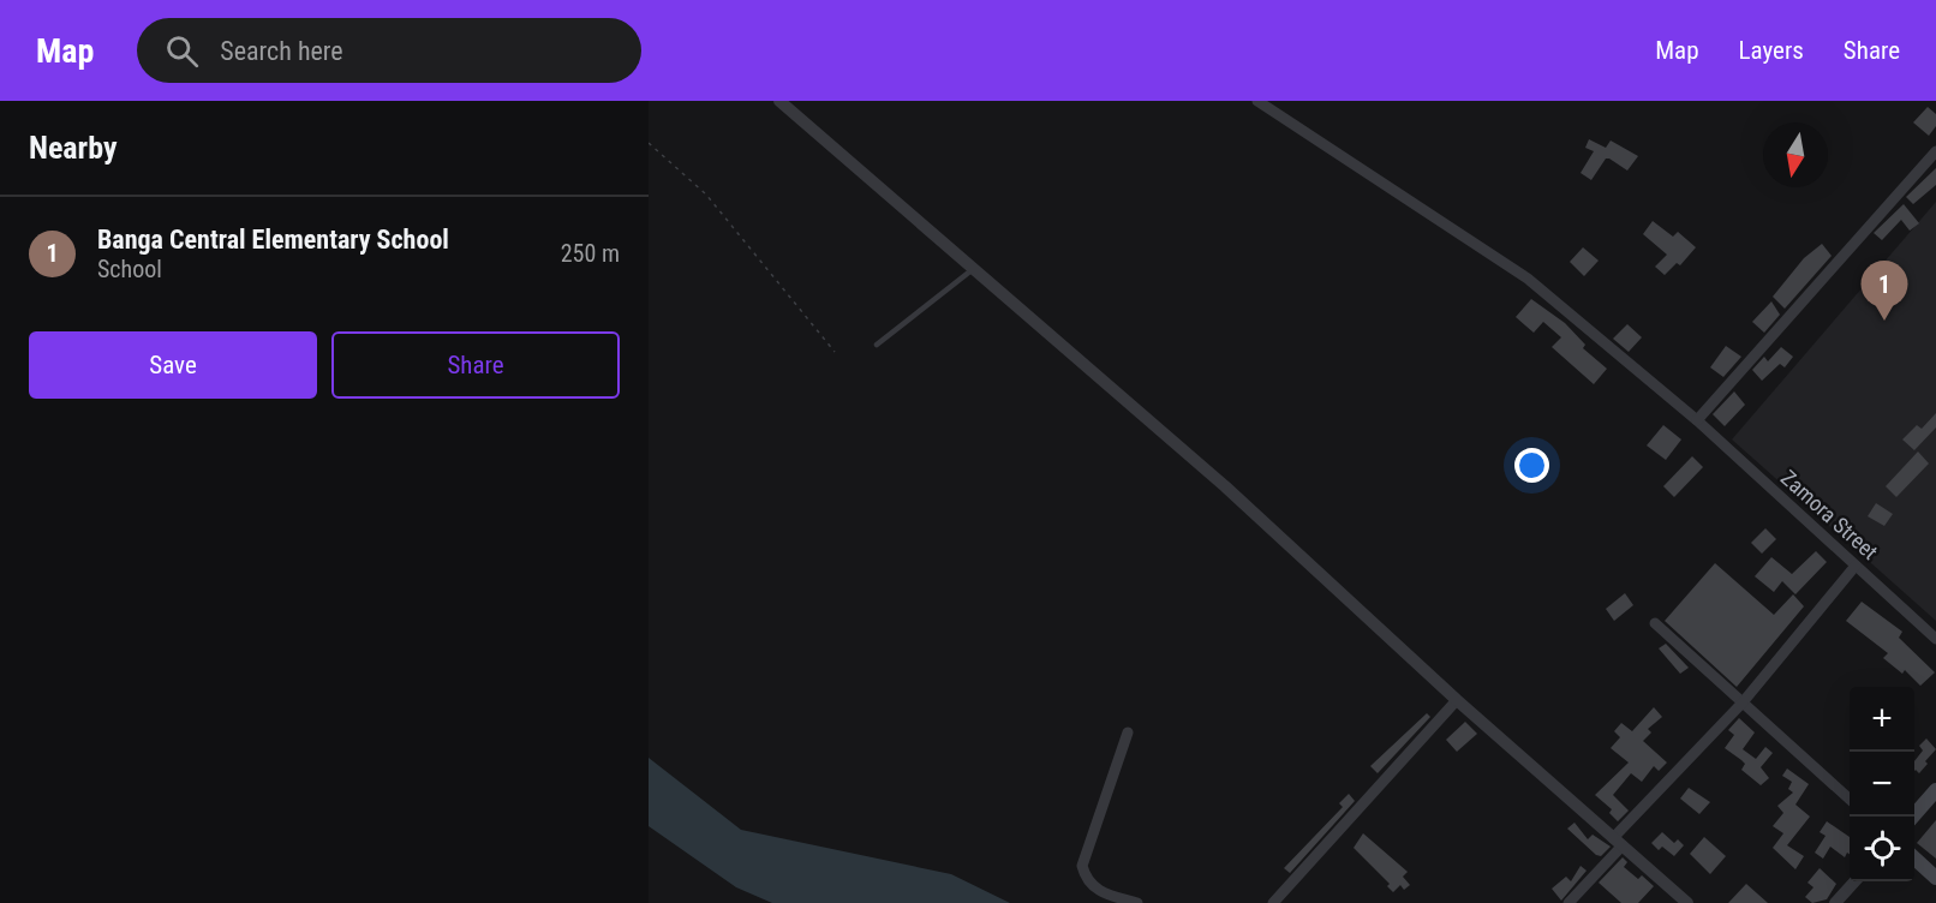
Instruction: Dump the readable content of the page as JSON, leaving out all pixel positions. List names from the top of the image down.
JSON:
{
  "streets": {
    "street": ["Zamora Street"]
  },
  "north": "bottom",
  "page": {
    "header": "Map",
    "search": "Search here",
    "nav": ["Map", "Layers", "Share"],
    "heading": "Nearby",
    "list": [
      {
        "mark": "1",
        "name": "Banga Central Elementary School",
        "note": "School",
        "value": "250 m"
      }
    ],
    "pins": "1",
    "buttons": ["Save", "Share"],
    "map_buttons": ["+", "−"]
  }
}
